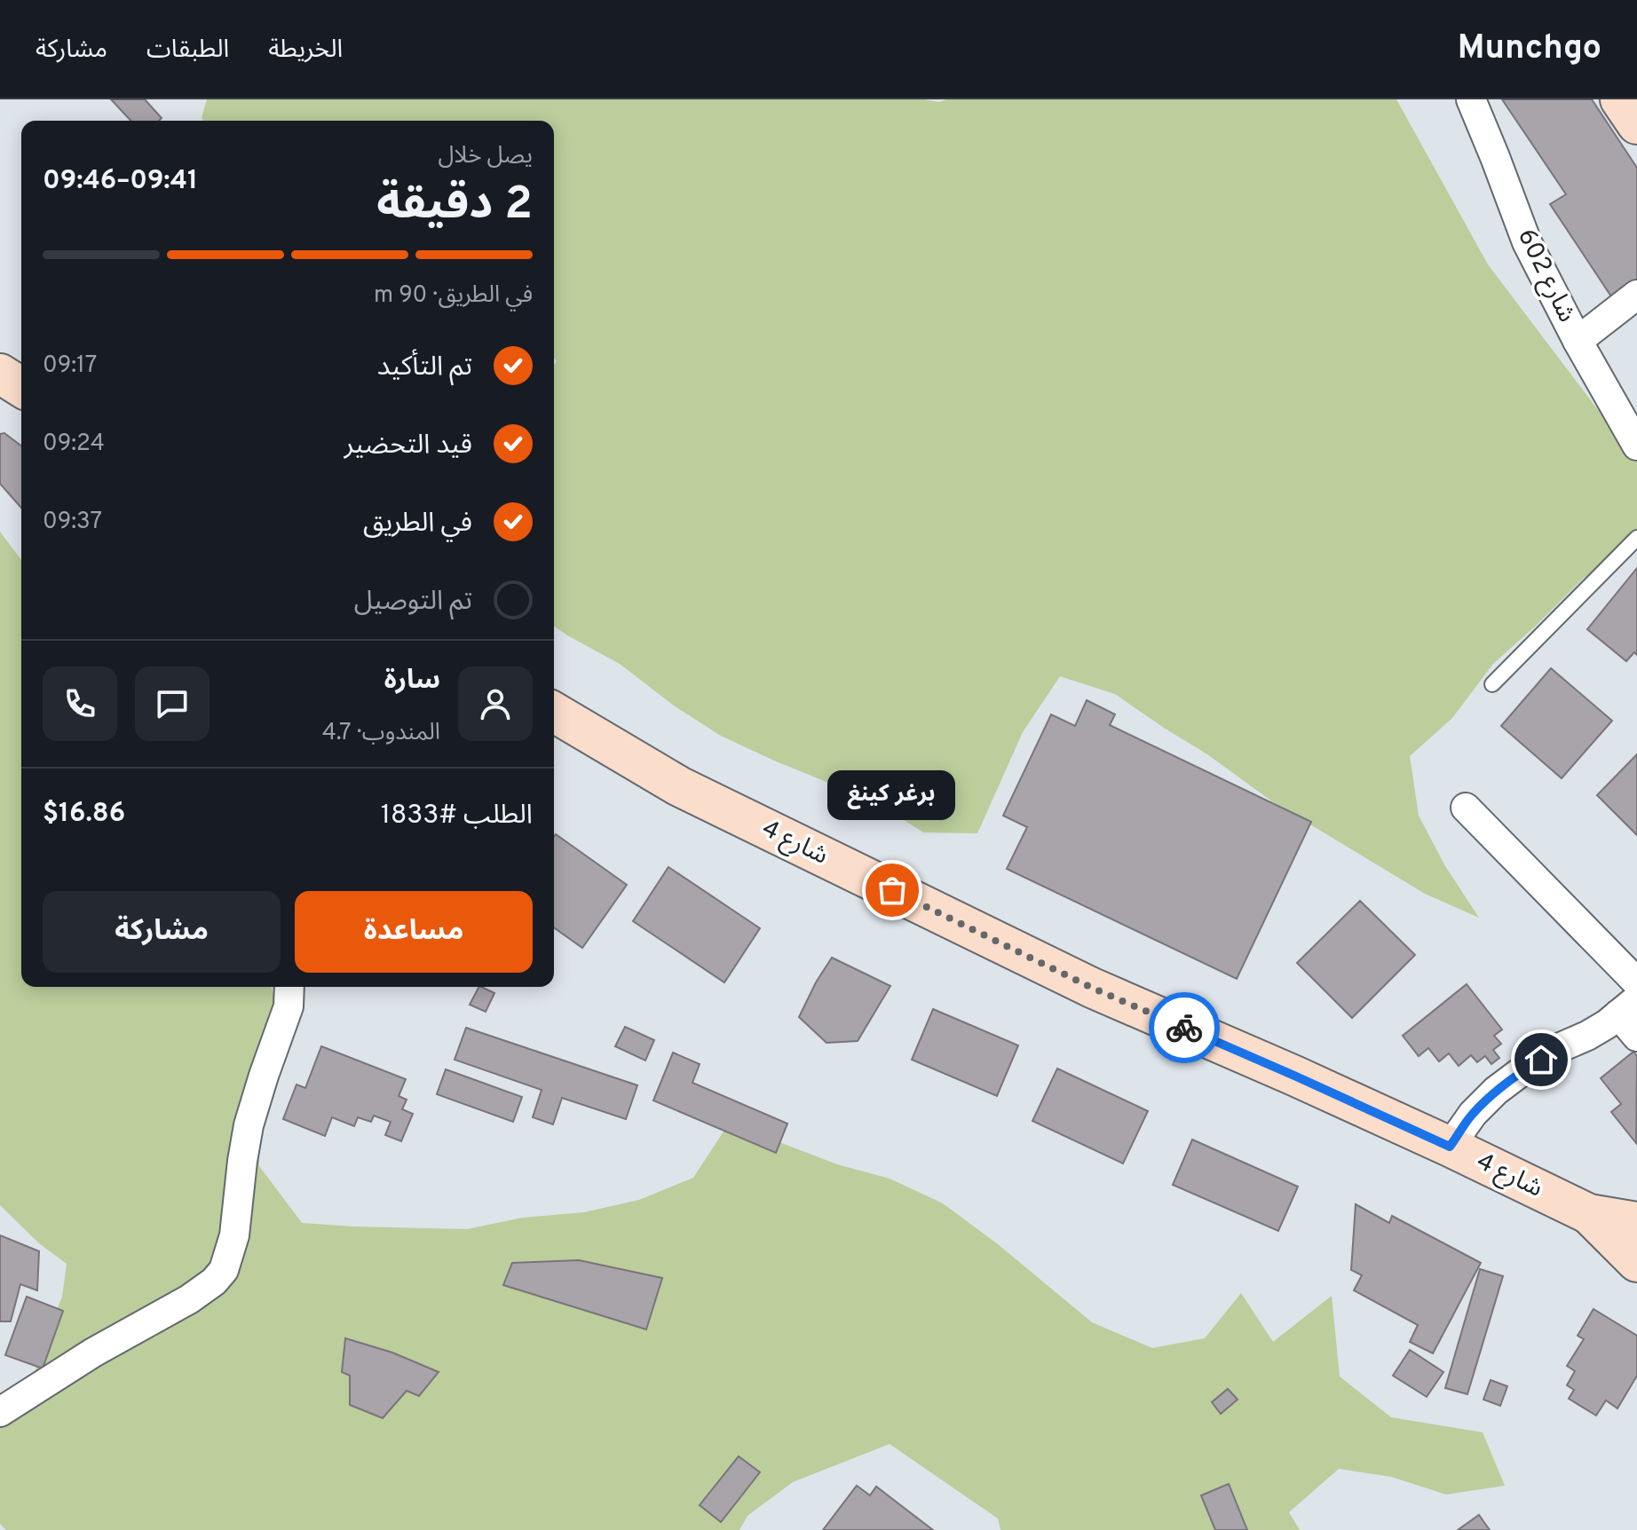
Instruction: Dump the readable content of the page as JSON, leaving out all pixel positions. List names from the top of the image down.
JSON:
{
  "streets": {
    "main road": ["شارع 4"],
    "street": ["شارع 602"]
  },
  "places": ["برغر كينغ"],
  "page": {
    "header": "Munchgo",
    "nav": ["الخريطة", "الطبقات", "مشاركة"],
    "heading": ["2 دقيقة", "يصل خلال", "09:41–09:46"],
    "panel": [
      "سارة",
      "المندوب · 4.7",
      "الطلب #1833",
      "$16.86"
    ],
    "bar": "في الطريق · 90 m",
    "list": [
      ["تم التأكيد", "09:17"],
      ["قيد التحضير", "09:24"],
      ["في الطريق", "09:37"],
      "تم التوصيل"
    ],
    "bubble": "برغر كينغ",
    "buttons": ["مساعدة", "مشاركة"]
  }
}
